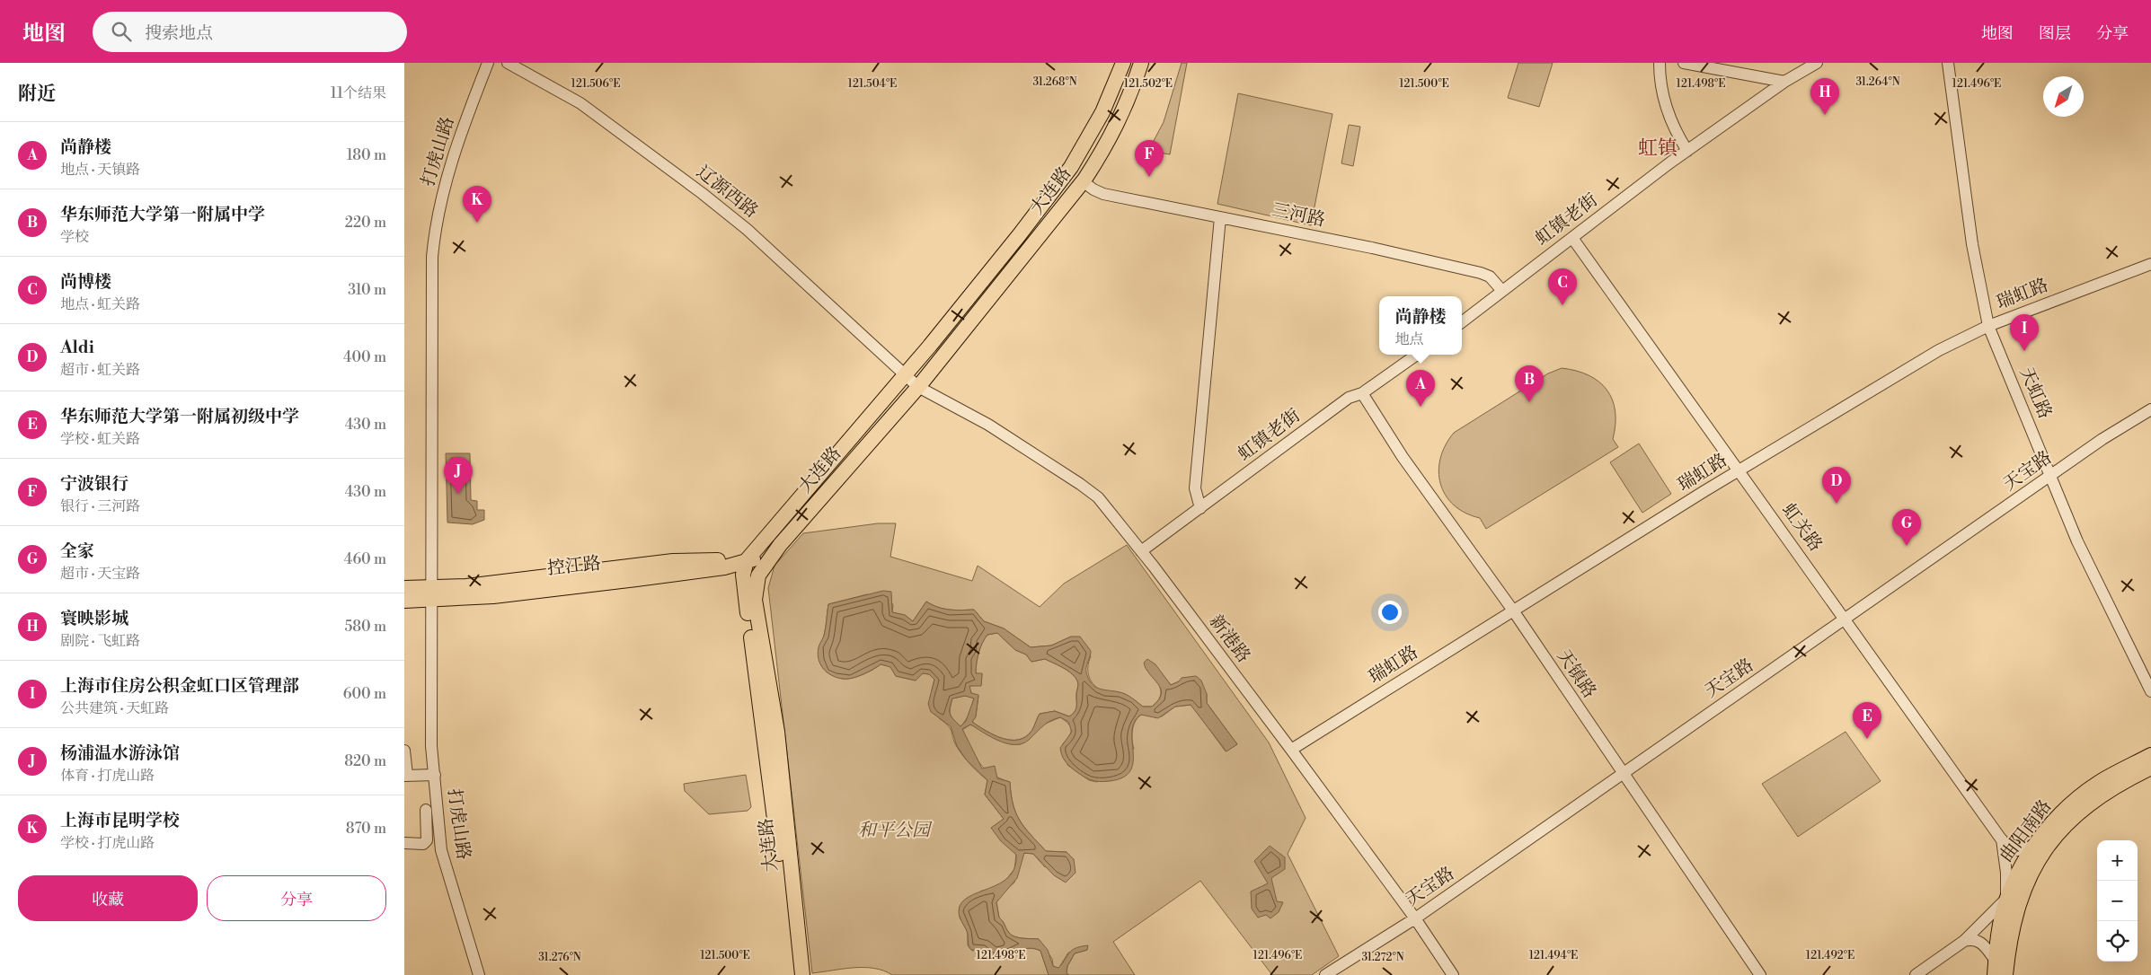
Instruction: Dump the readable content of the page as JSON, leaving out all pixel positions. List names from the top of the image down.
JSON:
{
  "streets": {
    "main road": ["大连路", "控江路", "曲阳南路"],
    "street": [
      "打虎山路",
      "辽源西路",
      "三河路",
      "虹镇老街",
      "瑞虹路",
      "天虹路",
      "天宝路",
      "虹关路",
      "新港路",
      "天镇路"
    ]
  },
  "crossings": [
    ["打虎山路", "控江路"],
    ["大连路", "辽源西路"],
    ["大连路", "三河路"],
    ["大连路", "控江路"],
    ["大连路", "新港路"],
    ["辽源西路", "新港路"],
    ["三河路", "虹镇老街"],
    ["虹镇老街", "虹关路"],
    ["虹镇老街", "新港路"],
    ["虹镇老街", "天镇路"],
    ["瑞虹路", "天虹路"],
    ["瑞虹路", "虹关路"],
    ["瑞虹路", "新港路"],
    ["瑞虹路", "天镇路"],
    ["天虹路", "天宝路"],
    ["天宝路", "虹关路"],
    ["天宝路", "新港路"],
    ["天宝路", "天镇路"],
    ["虹关路", "曲阳南路"]
  ],
  "districts": ["虹镇"],
  "parks": ["和平公园"],
  "north": "bottom left",
  "page": {
    "header": "地图",
    "search": "搜索地点",
    "nav": ["地图", "图层", "分享"],
    "heading": ["附近", "11个结果"],
    "pins": [
      "H",
      "F",
      "K",
      "C",
      "I",
      "B",
      "A",
      "J",
      "D",
      "G",
      "E"
    ],
    "list": [
      {
        "mark": "A",
        "name": "尚静楼",
        "note": "地点 · 天镇路",
        "value": "180 m"
      },
      {
        "mark": "B",
        "name": "华东师范大学第一附属中学",
        "note": "学校",
        "value": "220 m"
      },
      {
        "mark": "C",
        "name": "尚博楼",
        "note": "地点 · 虹关路",
        "value": "310 m"
      },
      {
        "mark": "D",
        "name": "Aldi",
        "note": "超市 · 虹关路",
        "value": "400 m"
      },
      {
        "mark": "E",
        "name": "华东师范大学第一附属初级中学",
        "note": "学校 · 虹关路",
        "value": "430 m"
      },
      {
        "mark": "F",
        "name": "宁波银行",
        "note": "银行 · 三河路",
        "value": "430 m"
      },
      {
        "mark": "G",
        "name": "全家",
        "note": "超市 · 天宝路",
        "value": "460 m"
      },
      {
        "mark": "H",
        "name": "寰映影城",
        "note": "剧院 · 飞虹路",
        "value": "580 m"
      },
      {
        "mark": "I",
        "name": "上海市住房公积金虹口区管理部",
        "note": "公共建筑 · 天虹路",
        "value": "600 m"
      },
      {
        "mark": "J",
        "name": "杨浦温水游泳馆",
        "note": "体育 · 打虎山路",
        "value": "820 m"
      },
      {
        "mark": "K",
        "name": "上海市昆明学校",
        "note": "学校 · 打虎山路",
        "value": "870 m"
      }
    ],
    "popup": ["尚静楼", "地点"],
    "map_buttons": ["+", "−"],
    "buttons": ["收藏", "分享"]
  },
  "coordinates": [
    "31.268°N",
    "31.264°N",
    "121.504°E",
    "121.502°E",
    "121.500°E",
    "121.498°E",
    "121.506°E",
    "121.496°E",
    "121.494°E",
    "121.492°E",
    "31.276°N",
    "31.272°N"
  ]
}
